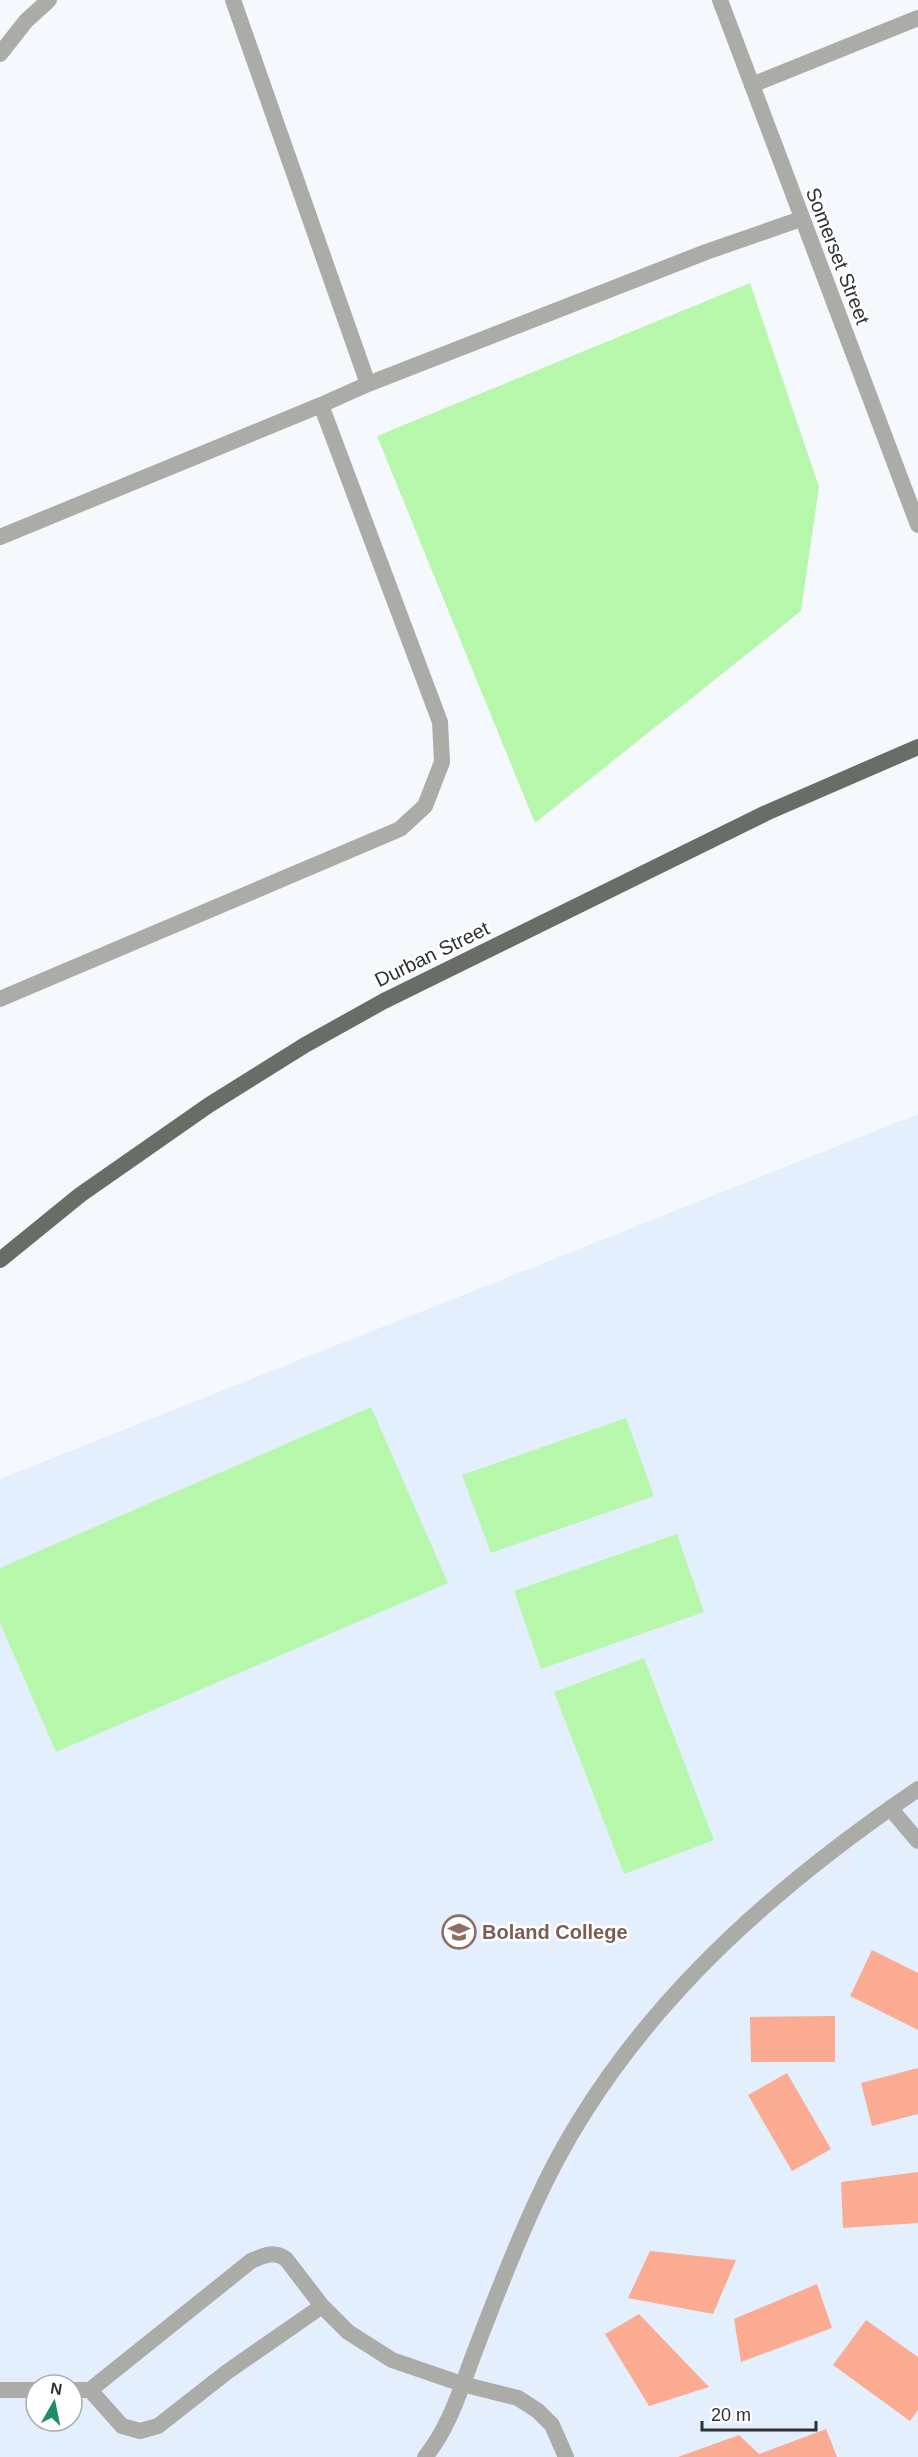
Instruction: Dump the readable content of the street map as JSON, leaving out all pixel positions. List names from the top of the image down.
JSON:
{
  "streets": {
    "main road": ["Durban Street"],
    "street": ["Somerset Street"]
  },
  "places": {
    "school or university": ["Boland College"]
  },
  "scale_bar": "20 m",
  "north": "top"
}
